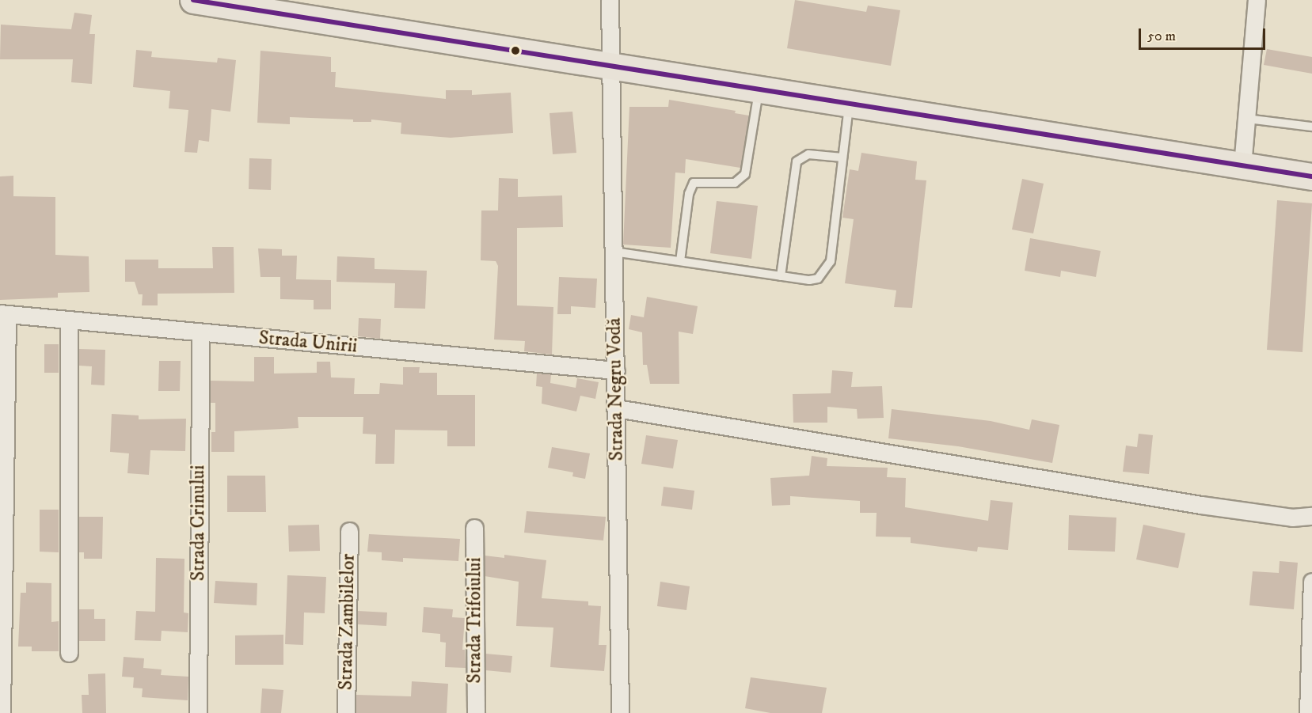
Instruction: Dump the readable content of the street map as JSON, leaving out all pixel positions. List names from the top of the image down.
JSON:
{
  "streets": {
    "street": [
      "Strada Unirii",
      "Strada Negru Vodă",
      "Strada Crinului",
      "Strada Trifoiului",
      "Strada Zambilelor"
    ]
  },
  "crossings": [
    ["Strada Unirii", "Strada Negru Vodă"],
    ["Strada Unirii", "Strada Crinului"]
  ],
  "scale_bar": "50 m"
}
